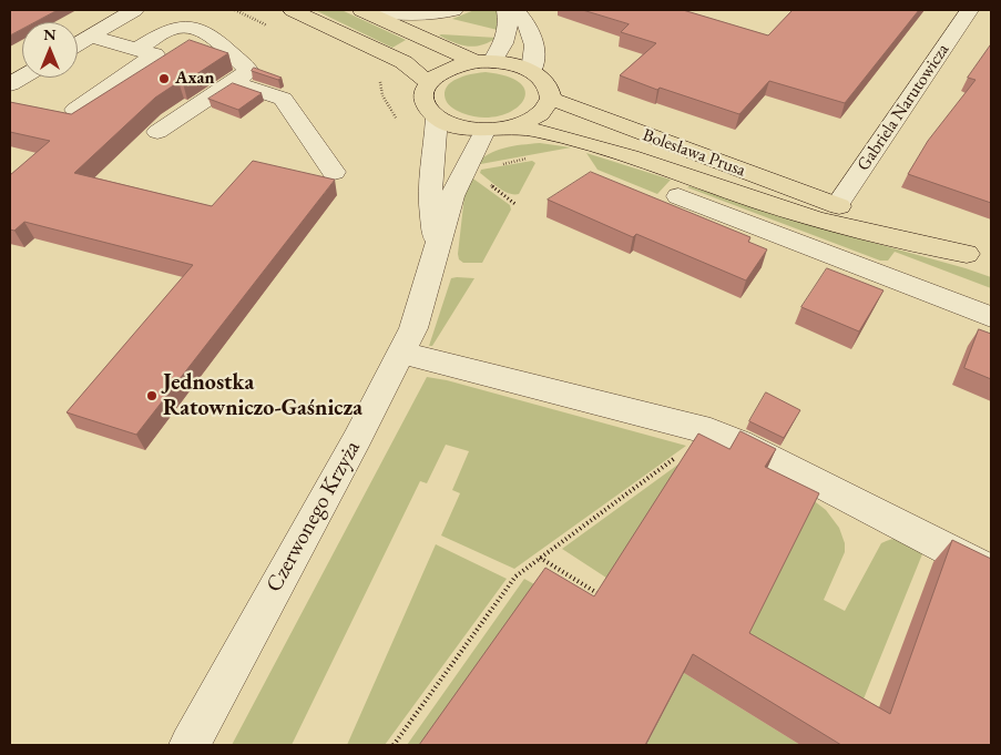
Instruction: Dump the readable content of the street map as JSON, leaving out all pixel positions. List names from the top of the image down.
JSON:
{
  "streets": {
    "main road": ["Bolesława Prusa"],
    "street": ["Gabriela Narutowicza", "Czerwonego Krzyża"]
  },
  "crossings": [
    ["Gabriela Narutowicza", "Bolesława Prusa"]
  ],
  "places": ["Axan", "Jednostka Ratowniczo-Gaśnicza"],
  "north": "top"
}
